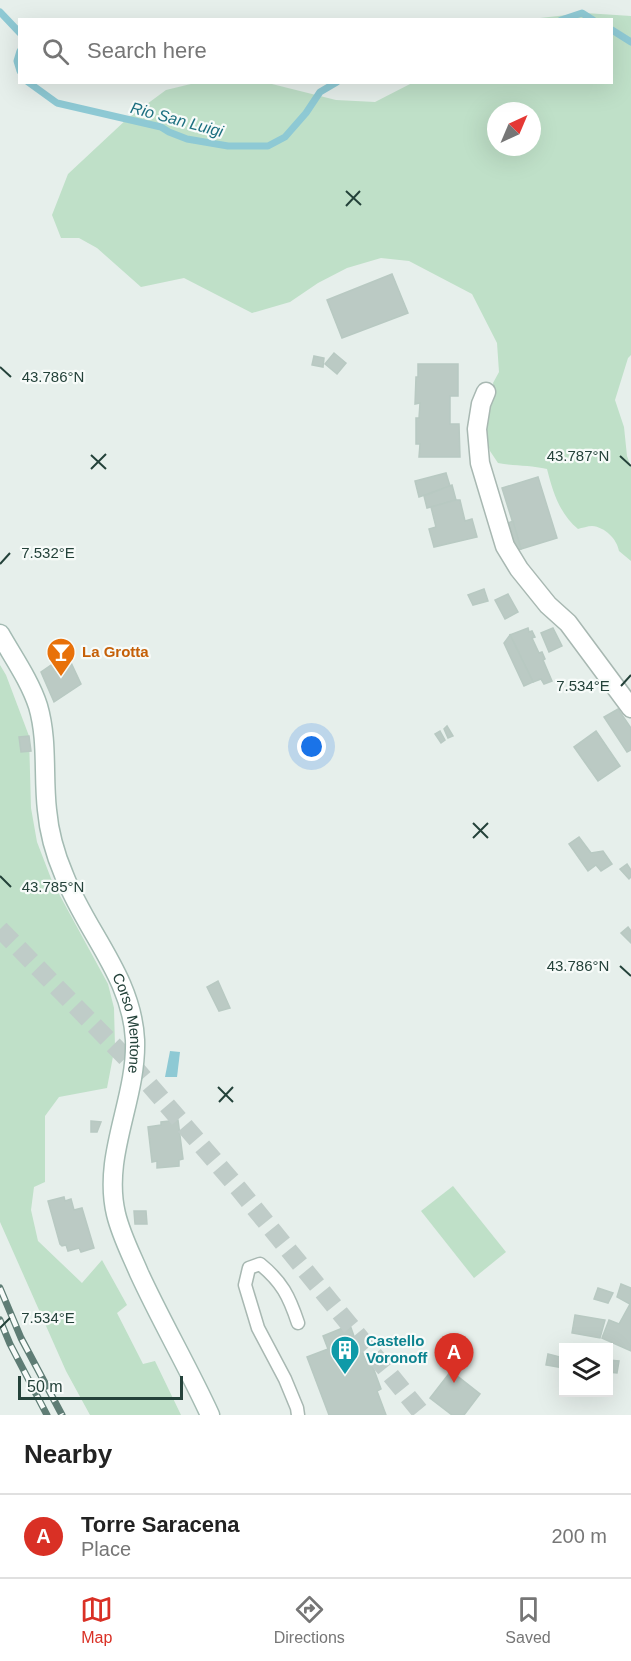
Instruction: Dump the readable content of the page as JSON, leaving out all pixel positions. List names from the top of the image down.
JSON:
{
  "streets": {
    "main road": ["Corso Mentone"]
  },
  "water": ["Rio San Luigi"],
  "places": {
    "bar": ["La Grotta"],
    "building": ["Castello Voronoff"]
  },
  "scale_bar": "50 m",
  "north": "top right",
  "page": {
    "search": "Search here",
    "pins": "A",
    "scale": "50 m",
    "heading": "Nearby",
    "list": [
      {
        "mark": "A",
        "name": "Torre Saracena",
        "note": "Place",
        "value": "200 m"
      }
    ],
    "nav": ["Map", "Directions", "Saved"]
  },
  "coordinates": [
    "43.786°N",
    "43.787°N",
    "7.532°E",
    "7.534°E",
    "43.785°N"
  ]
}
